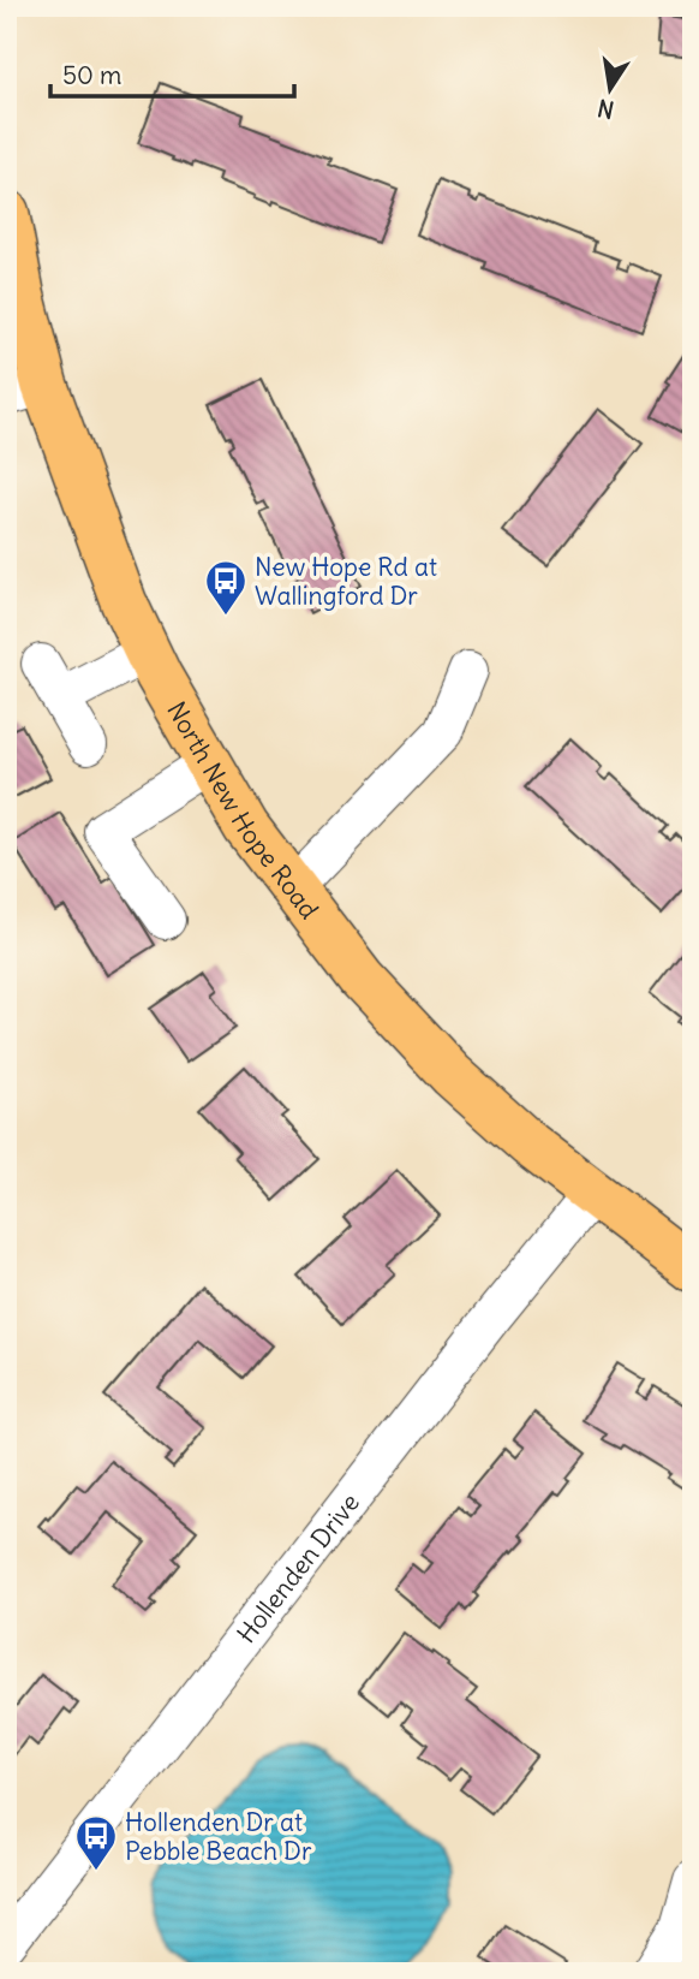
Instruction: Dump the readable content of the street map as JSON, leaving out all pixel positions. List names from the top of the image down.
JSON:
{
  "streets": {
    "main road": ["North New Hope Road"],
    "street": ["Hollenden Drive"]
  },
  "crossings": [
    ["North New Hope Road", "Hollenden Drive"]
  ],
  "places": {
    "bus stop": ["New Hope Rd at Wallingford Dr", "Hollenden Dr at Pebble Beach Dr"]
  },
  "scale_bar": "50 m",
  "north": "bottom"
}
